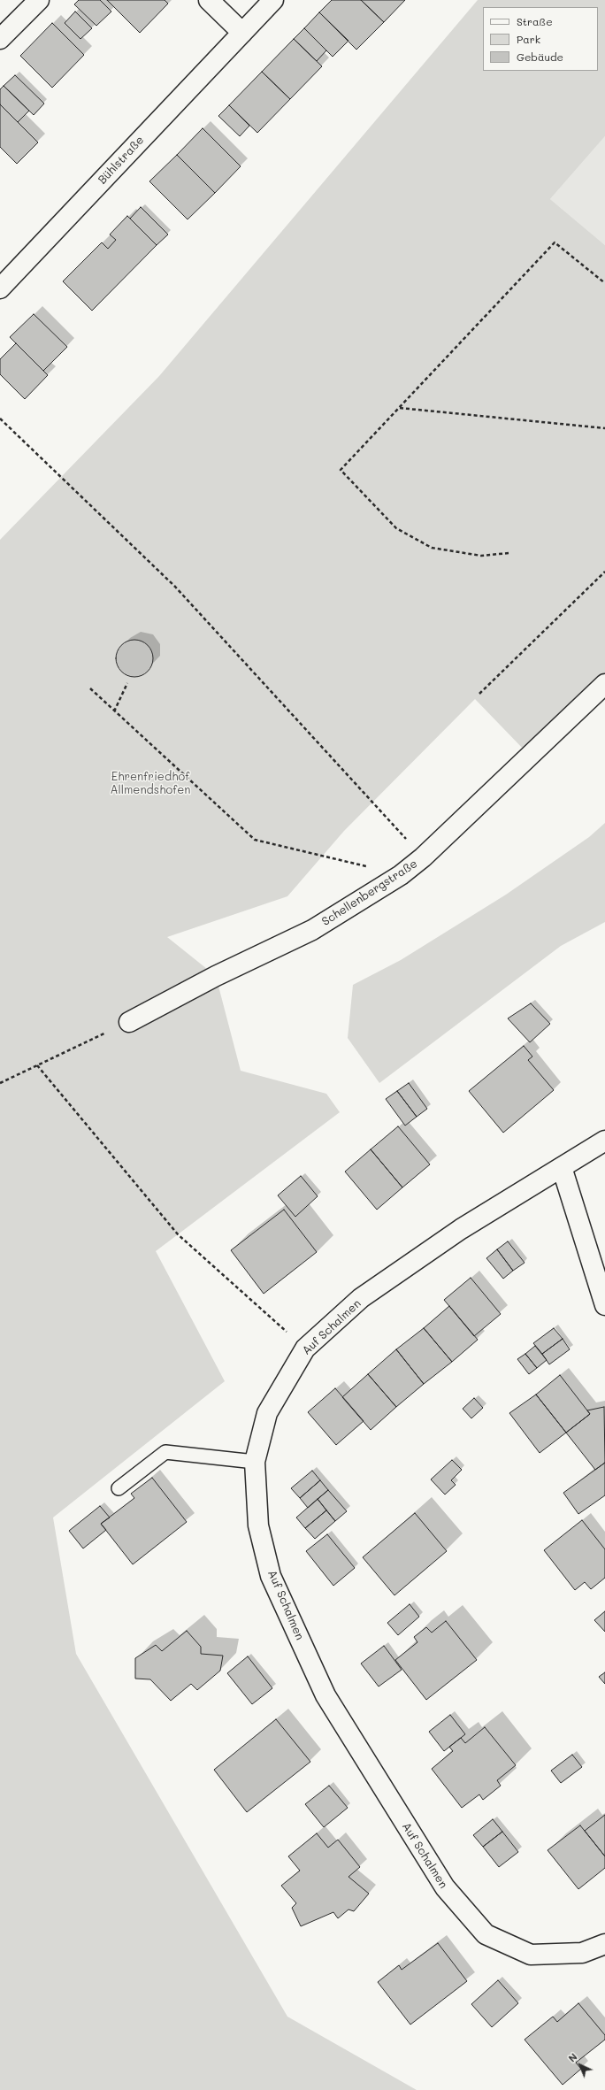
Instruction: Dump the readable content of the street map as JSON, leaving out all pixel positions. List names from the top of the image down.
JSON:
{
  "streets": {
    "street": ["Bühlstraße", "Schellenbergstraße", "Auf Schalmen"]
  },
  "parks": ["Ehrenfriedhof Allmendshofen"],
  "legend": ["Straße", "Park", "Gebäude"],
  "north": "top left"
}
